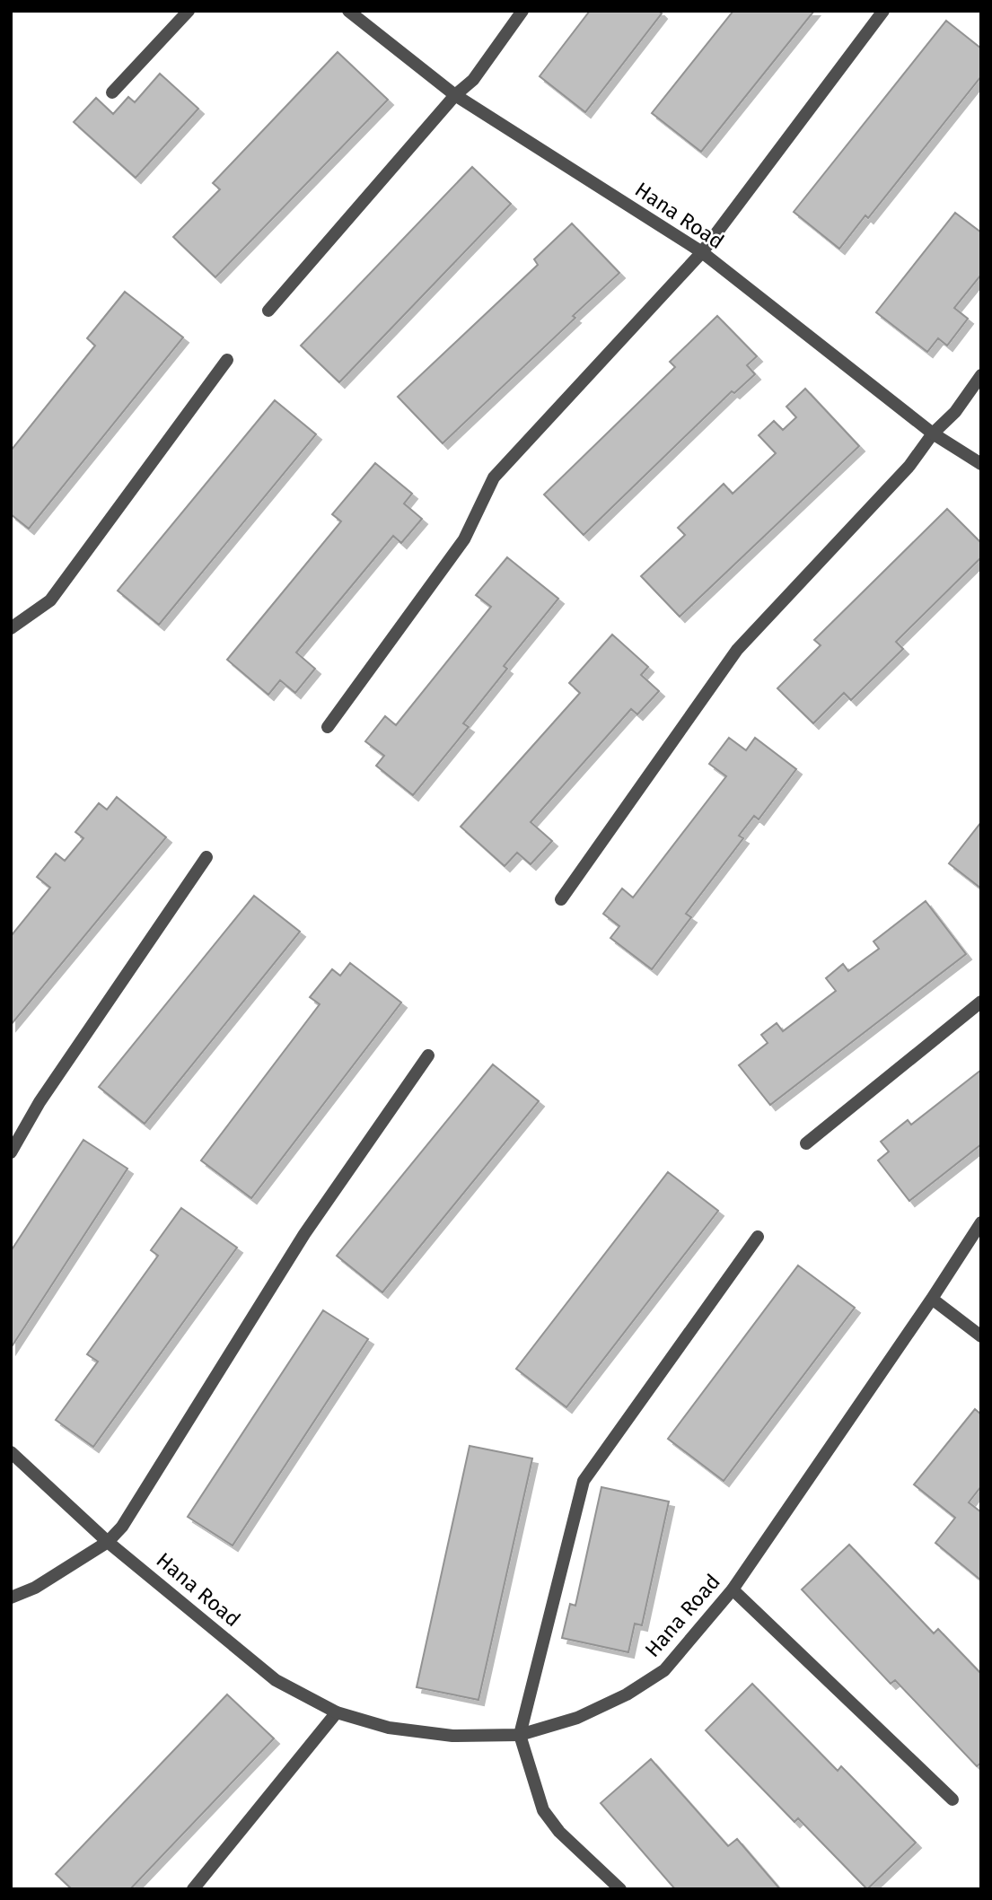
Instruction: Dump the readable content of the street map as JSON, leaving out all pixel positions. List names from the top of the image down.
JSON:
{
  "streets": {
    "street": ["Hana Road"]
  }
}
